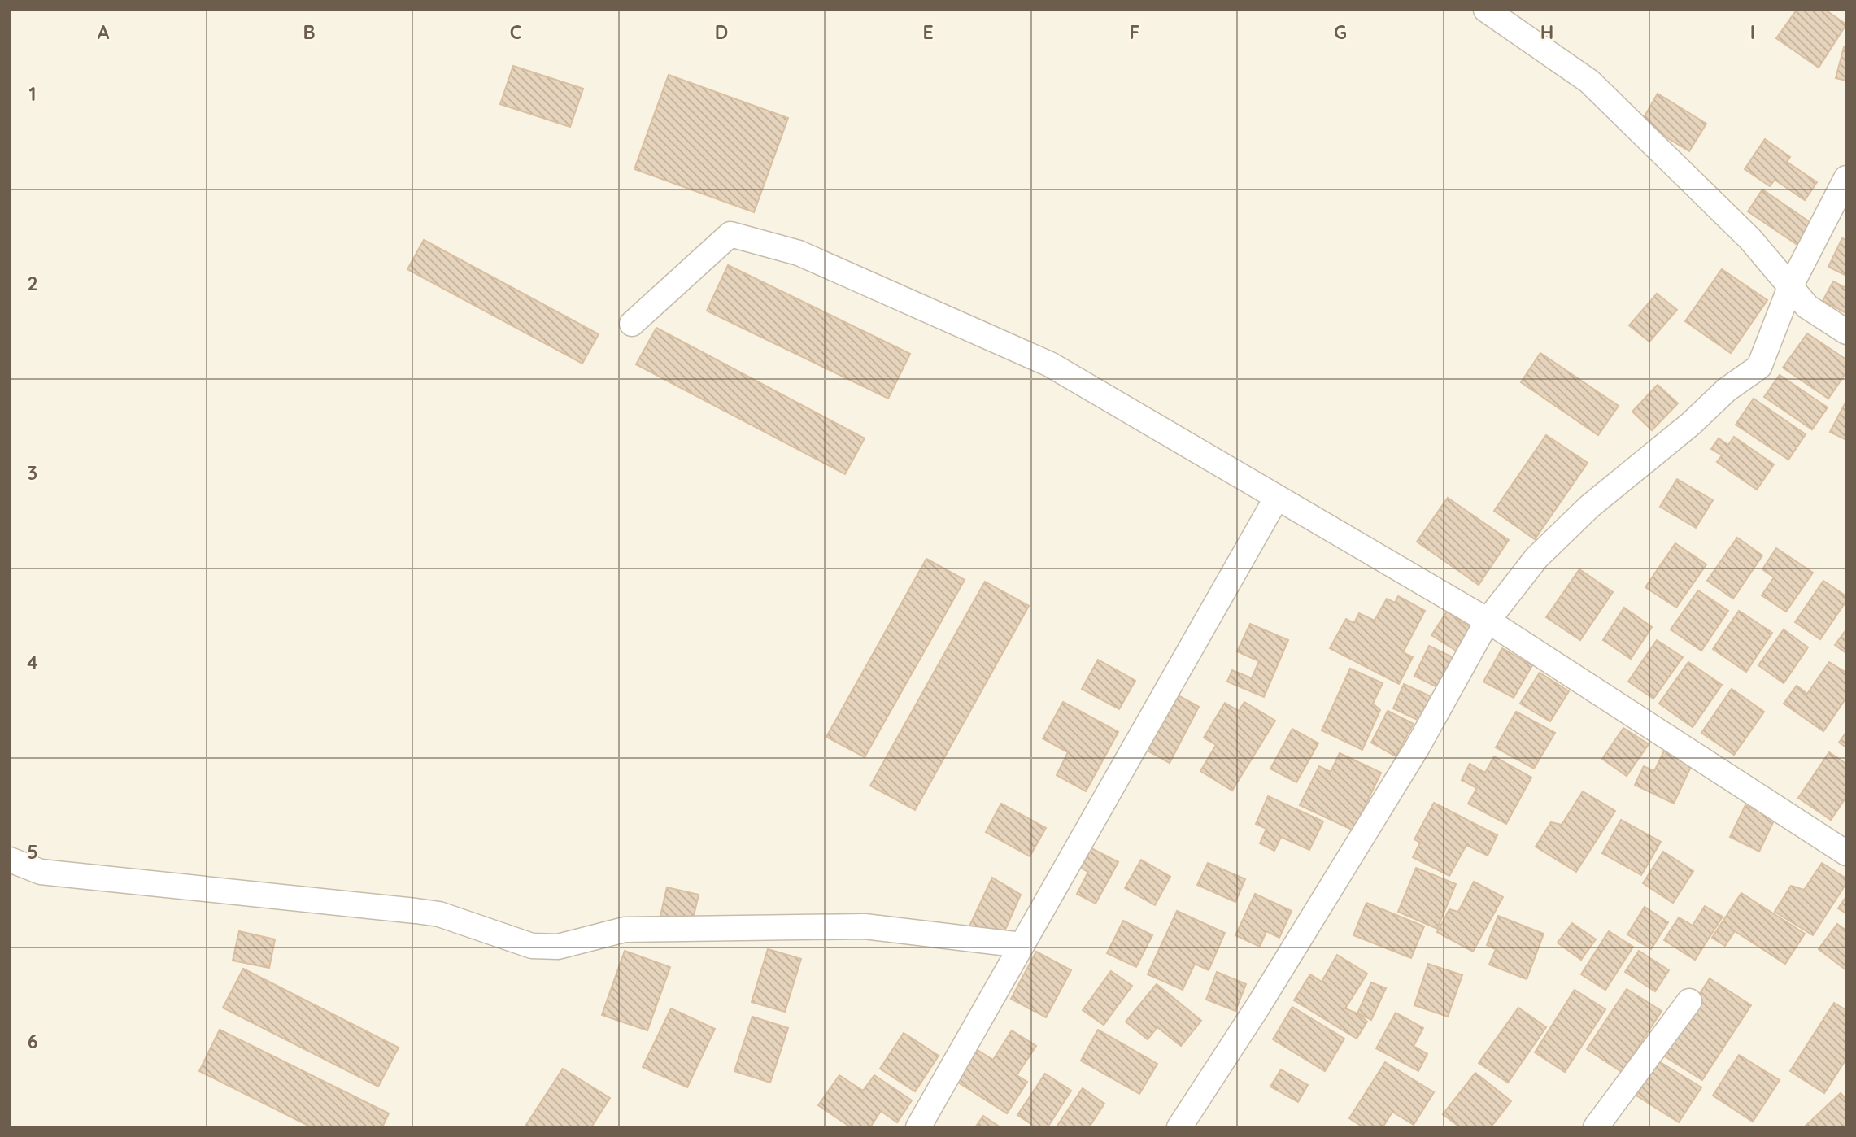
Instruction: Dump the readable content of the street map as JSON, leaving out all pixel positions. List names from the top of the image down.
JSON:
{
  "grid": {
    "columns": [
      "A",
      "B",
      "C",
      "D",
      "E",
      "F",
      "G",
      "H",
      "I"
    ],
    "rows": [
      "1",
      "2",
      "3",
      "4",
      "5",
      "6"
    ]
  }
}
